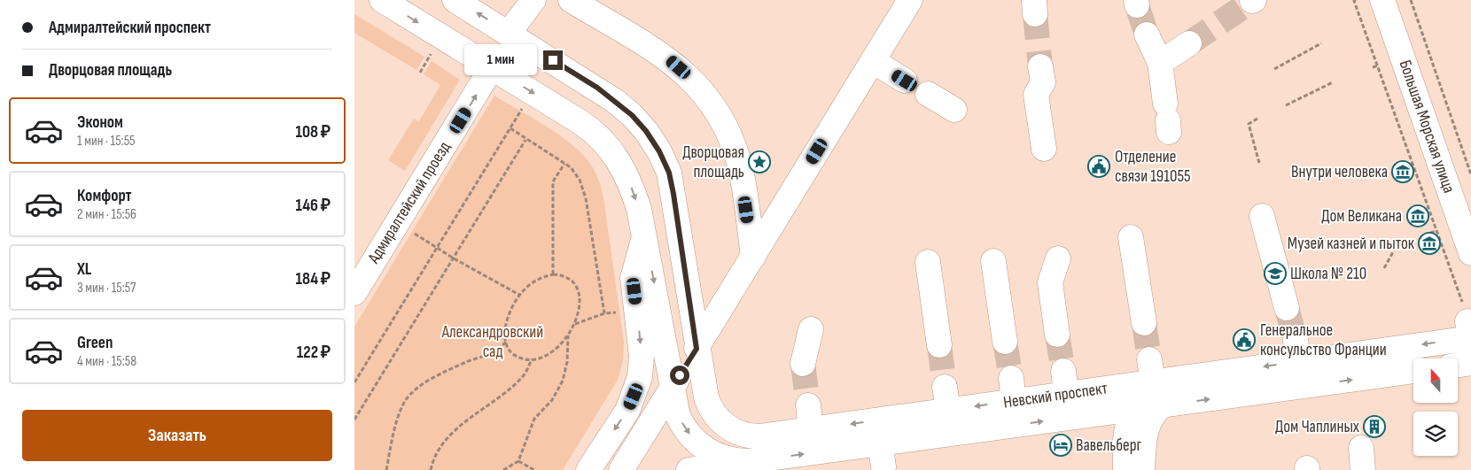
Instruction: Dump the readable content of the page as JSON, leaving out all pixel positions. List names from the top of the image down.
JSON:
{
  "streets": {
    "main road": ["Большая Морская улица", "Адмиралтейский проезд", "Невский проспект"]
  },
  "one_way": ["Адмиралтейский проезд"],
  "parks": ["Александровский сад"],
  "places": {
    "place": ["Дворцовая площадь"],
    "public building": ["Отделение связи 191055", "Генеральное консульство Франции"],
    "museum": ["Внутри человека", "Дом Великана", "Музей казней и пыток"],
    "school or university": ["Школа № 210"],
    "building": ["Дом Чаплиных"],
    "hotel": ["Вавельберг"]
  },
  "north": "top",
  "page": {
    "banner": ["Адмиралтейский проспект", "Дворцовая площадь"],
    "bubble": "1 мин",
    "list": [
      {
        "name": "Эконом",
        "note": "1 мин · 15:55",
        "value": "108 ₽"
      },
      {
        "name": "Комфорт",
        "note": "2 мин · 15:56",
        "value": "146 ₽"
      },
      {
        "name": "XL",
        "note": "3 мин · 15:57",
        "value": "184 ₽"
      },
      {
        "name": "Green",
        "note": "4 мин · 15:58",
        "value": "122 ₽"
      }
    ],
    "buttons": "Заказать"
  }
}
